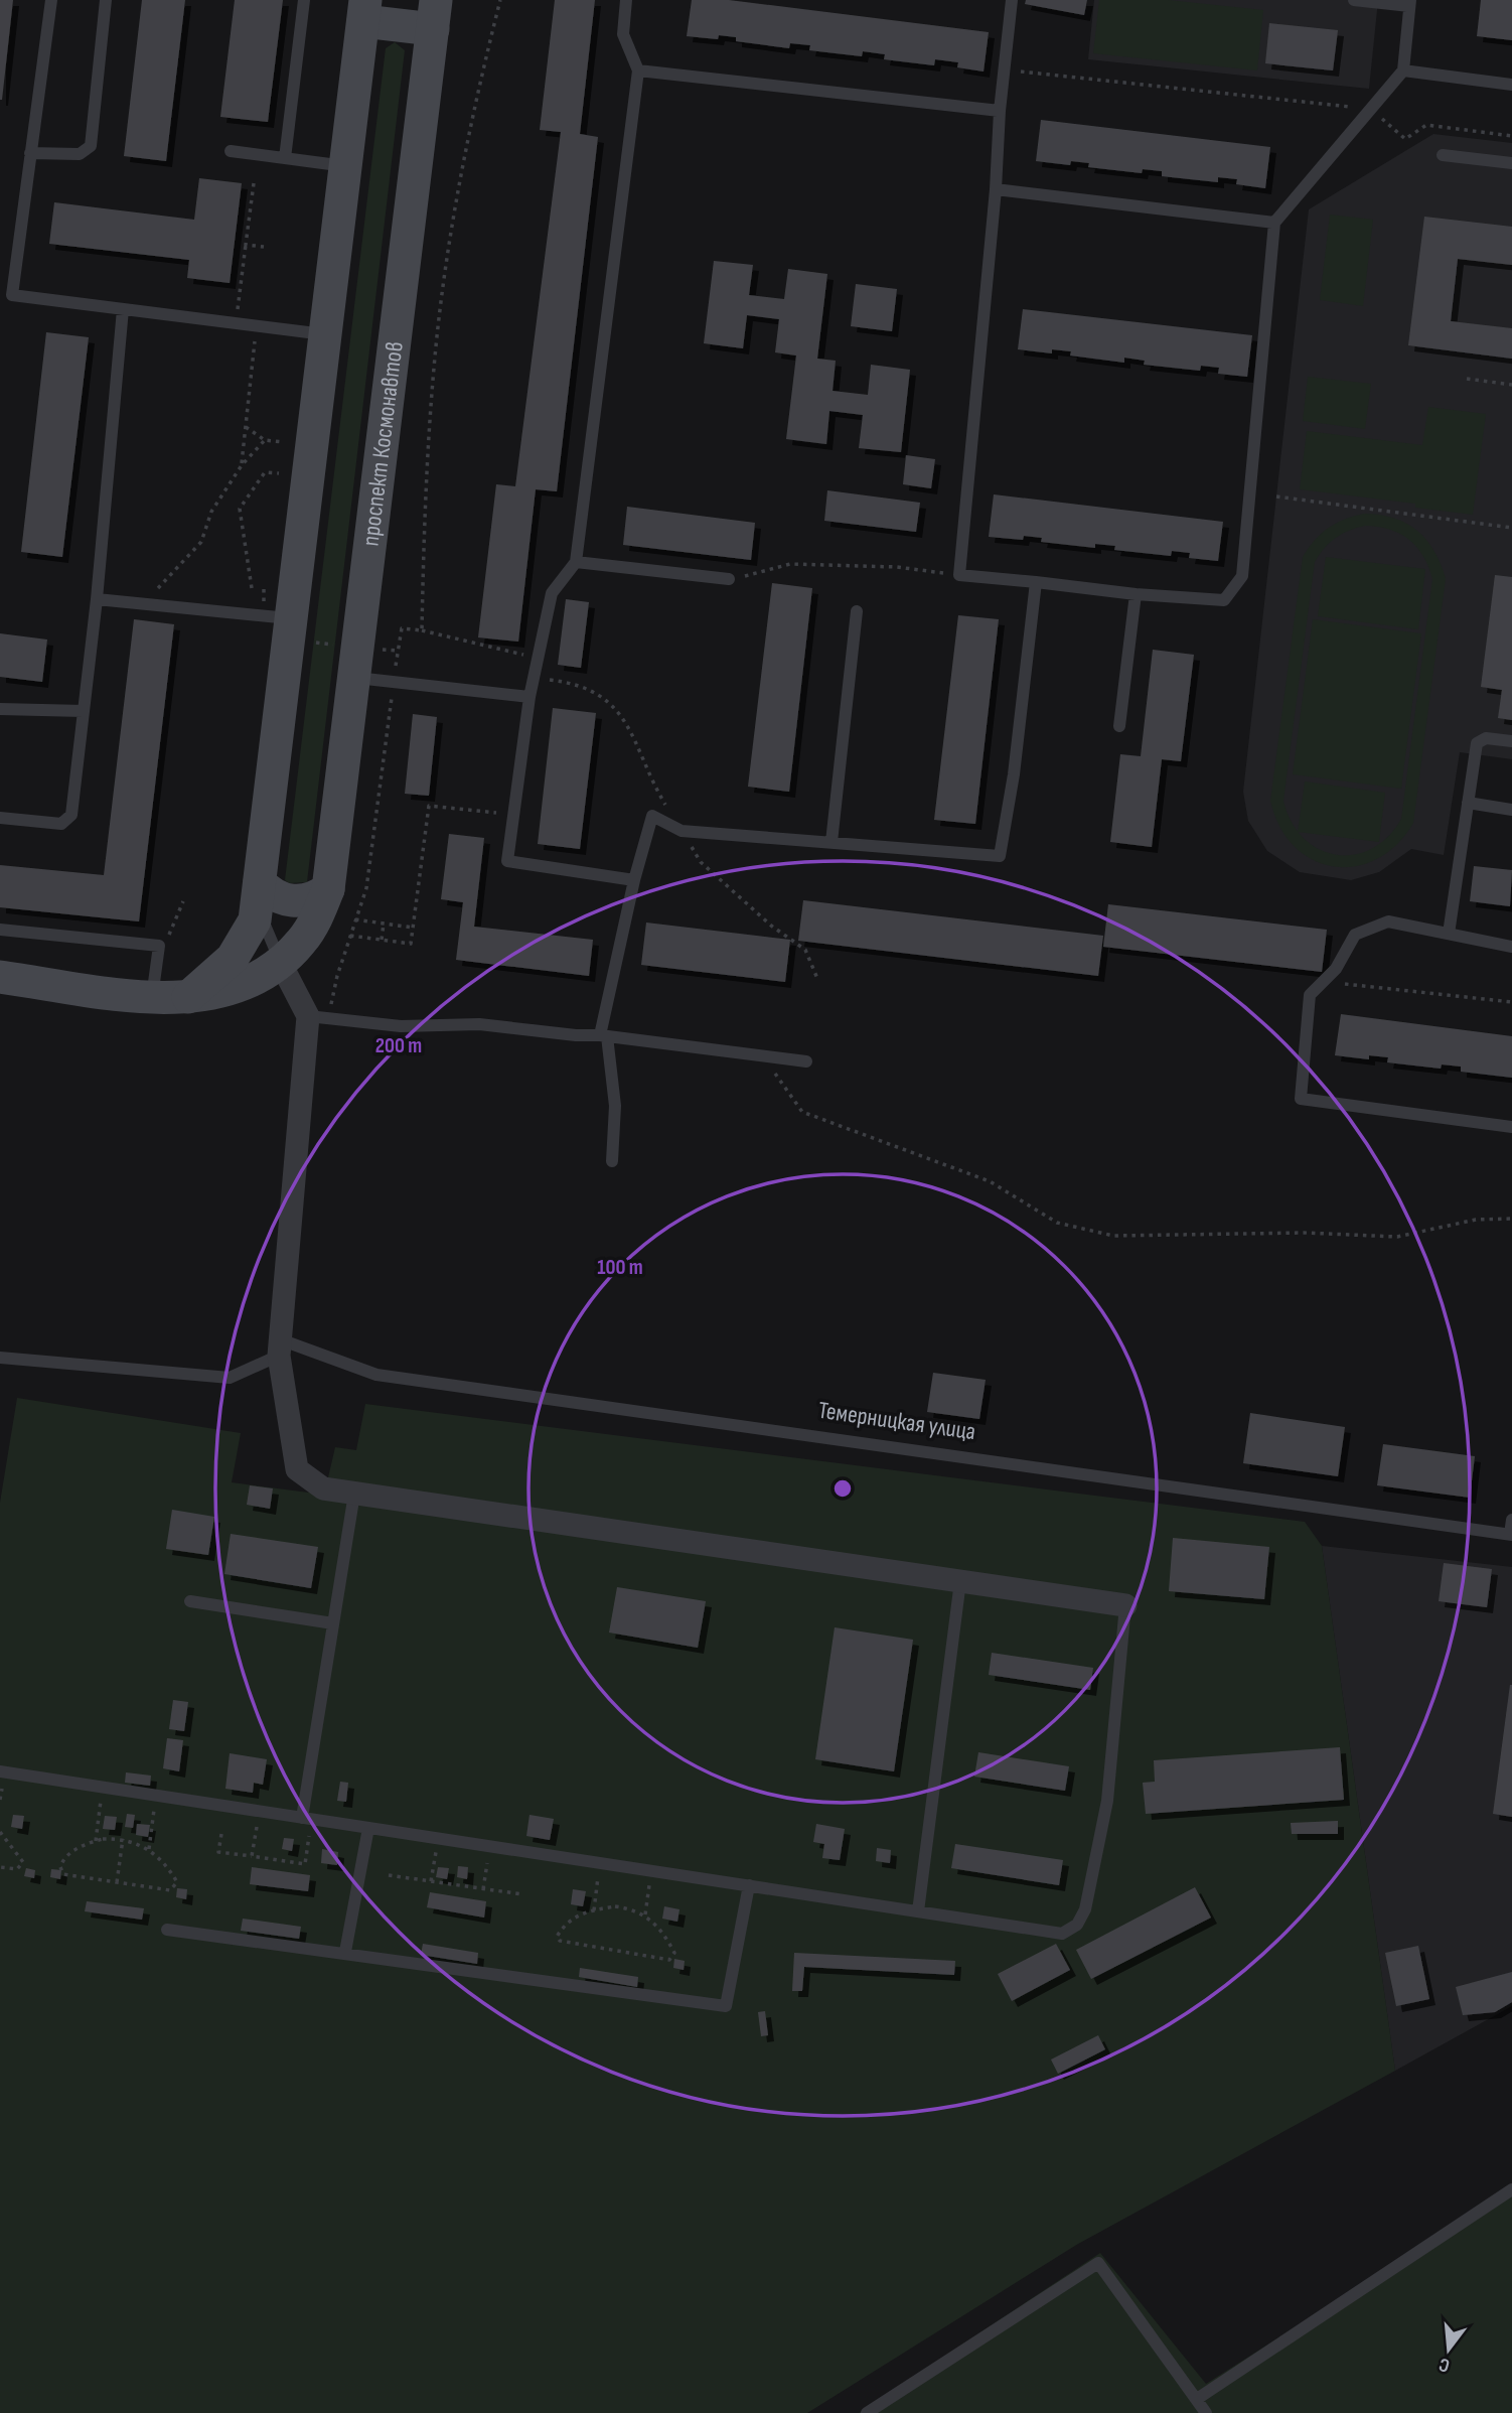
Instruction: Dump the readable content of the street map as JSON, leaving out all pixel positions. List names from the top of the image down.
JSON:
{
  "streets": {
    "main road": ["проспект Космонавтов"],
    "lane": ["Темерницкая улица"]
  },
  "north": "bottom",
  "rings": ["200 m", "100 m"]
}
